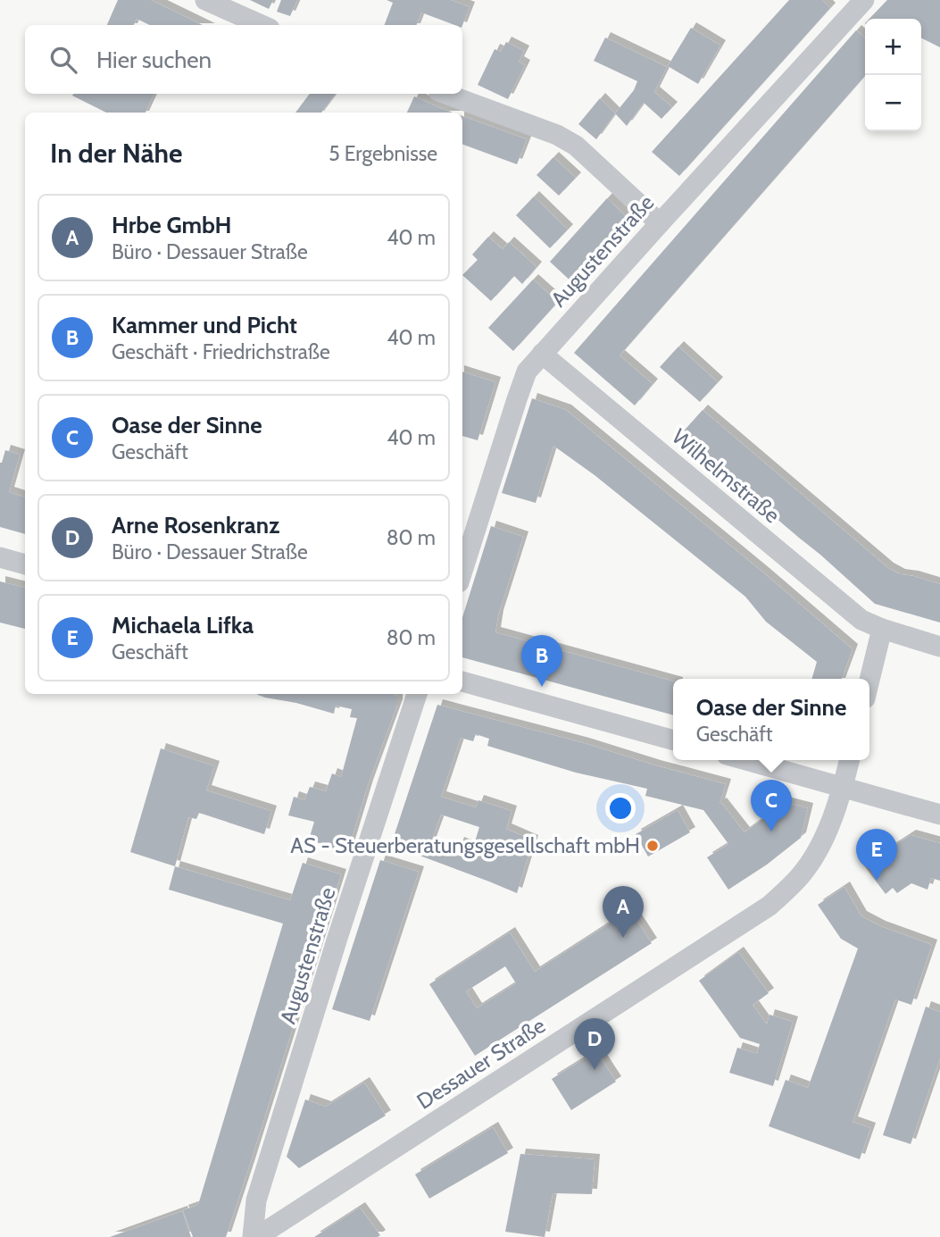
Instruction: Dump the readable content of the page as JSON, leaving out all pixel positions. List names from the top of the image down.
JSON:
{
  "streets": {
    "street": ["Augustenstraße", "Wilhelmstraße", "Dessauer Straße"]
  },
  "crossings": [
    ["Augustenstraße", "Wilhelmstraße"],
    ["Augustenstraße", "Dessauer Straße"]
  ],
  "places": ["AS - Steuerberatungsgesellschaft mbH"],
  "page": {
    "map_buttons": ["+", "−"],
    "search": "Hier suchen",
    "heading": ["In der Nähe", "5 Ergebnisse"],
    "list": [
      {
        "mark": "A",
        "name": "Hrbe GmbH",
        "note": "Büro · Dessauer Straße",
        "value": "40 m"
      },
      {
        "mark": "B",
        "name": "Kammer und Picht",
        "note": "Geschäft · Friedrichstraße",
        "value": "40 m"
      },
      {
        "mark": "C",
        "name": "Oase der Sinne",
        "note": "Geschäft",
        "value": "40 m"
      },
      {
        "mark": "D",
        "name": "Arne Rosenkranz",
        "note": "Büro · Dessauer Straße",
        "value": "80 m"
      },
      {
        "mark": "E",
        "name": "Michaela Lifka",
        "note": "Geschäft",
        "value": "80 m"
      }
    ],
    "pins": [
      "B",
      "C",
      "E",
      "A",
      "D"
    ],
    "popup": ["Oase der Sinne", "Geschäft"]
  }
}
